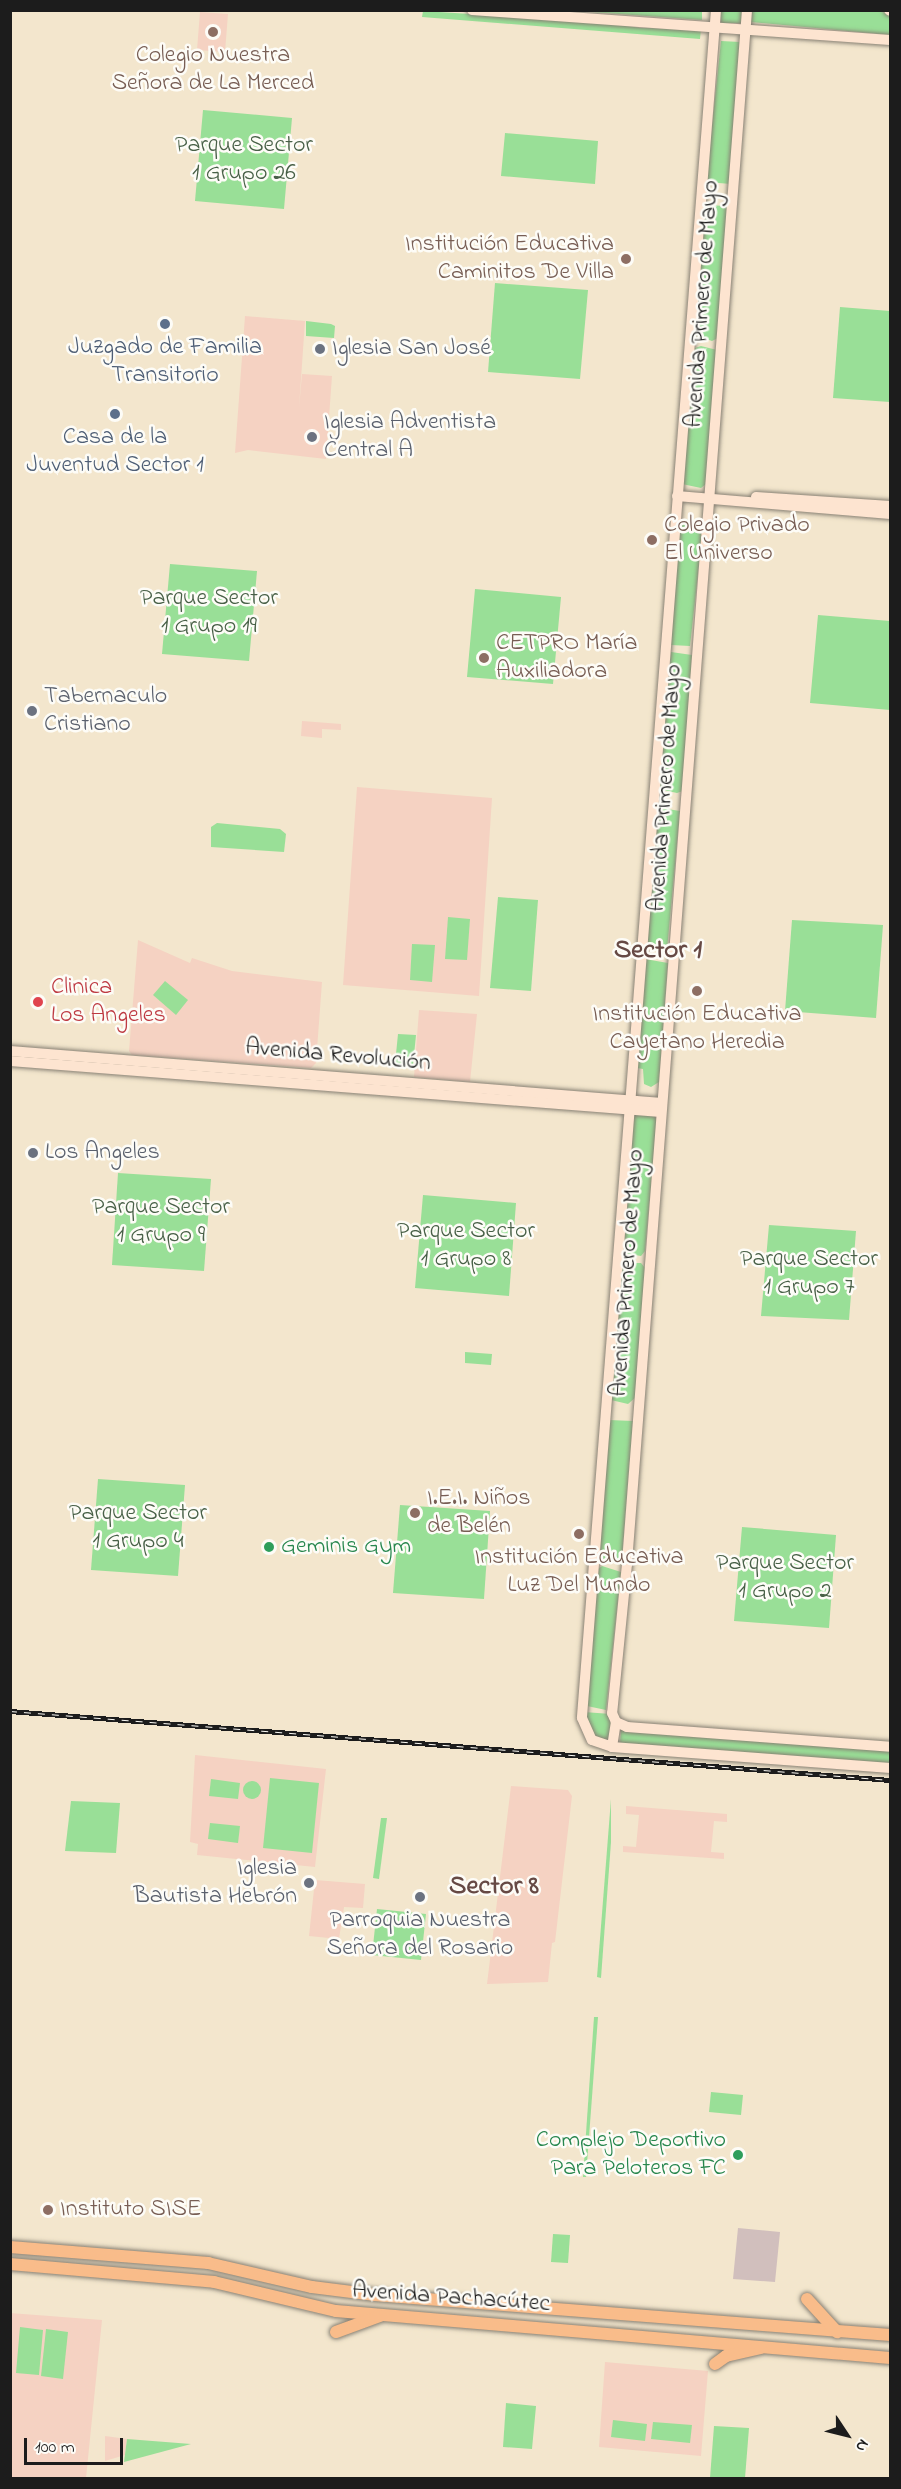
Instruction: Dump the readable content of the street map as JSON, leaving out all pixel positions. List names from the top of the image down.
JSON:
{
  "streets": {
    "main road": ["Avenida Primero de Mayo", "Avenida Revolución", "Avenida Pachacútec"]
  },
  "crossings": [
    ["Avenida Primero de Mayo", "Avenida Revolución"]
  ],
  "districts": ["Sector 1", "Sector 8"],
  "parks": [
    "Parque Sector 1 Grupo 26",
    "Parque Sector 1 Grupo 19",
    "Parque Sector 1 Grupo 9",
    "Parque Sector 1 Grupo 8",
    "Parque Sector 1 Grupo 7",
    "Parque Sector 1 Grupo 4",
    "Parque Sector 1 Grupo 2"
  ],
  "places": [
    "Colegio Nuestra Señora de La Merced",
    "Institución Educativa Caminitos De Villa",
    "Juzgado de Familia Transitorio",
    "Iglesia San José",
    "Casa de la Juventud Sector 1",
    "Iglesia Adventista Central A",
    "Colegio Privado El Universo",
    "CETPRO María Auxiliadora",
    "Tabernaculo Cristiano",
    "Institución Educativa Cayetano Heredia",
    "Clinica Los Angeles",
    "Los Angeles",
    "I.E.I. Niños de Belén",
    "Institución Educativa Luz Del Mundo",
    "Geminis Gym",
    "Iglesia Bautista Hebrón",
    "Parroquia Nuestra Señora del Rosario",
    "Complejo Deportivo Para Peloteros FC",
    "Instituto SISE"
  ],
  "scale_bar": "100 m",
  "north": "bottom right"
}
